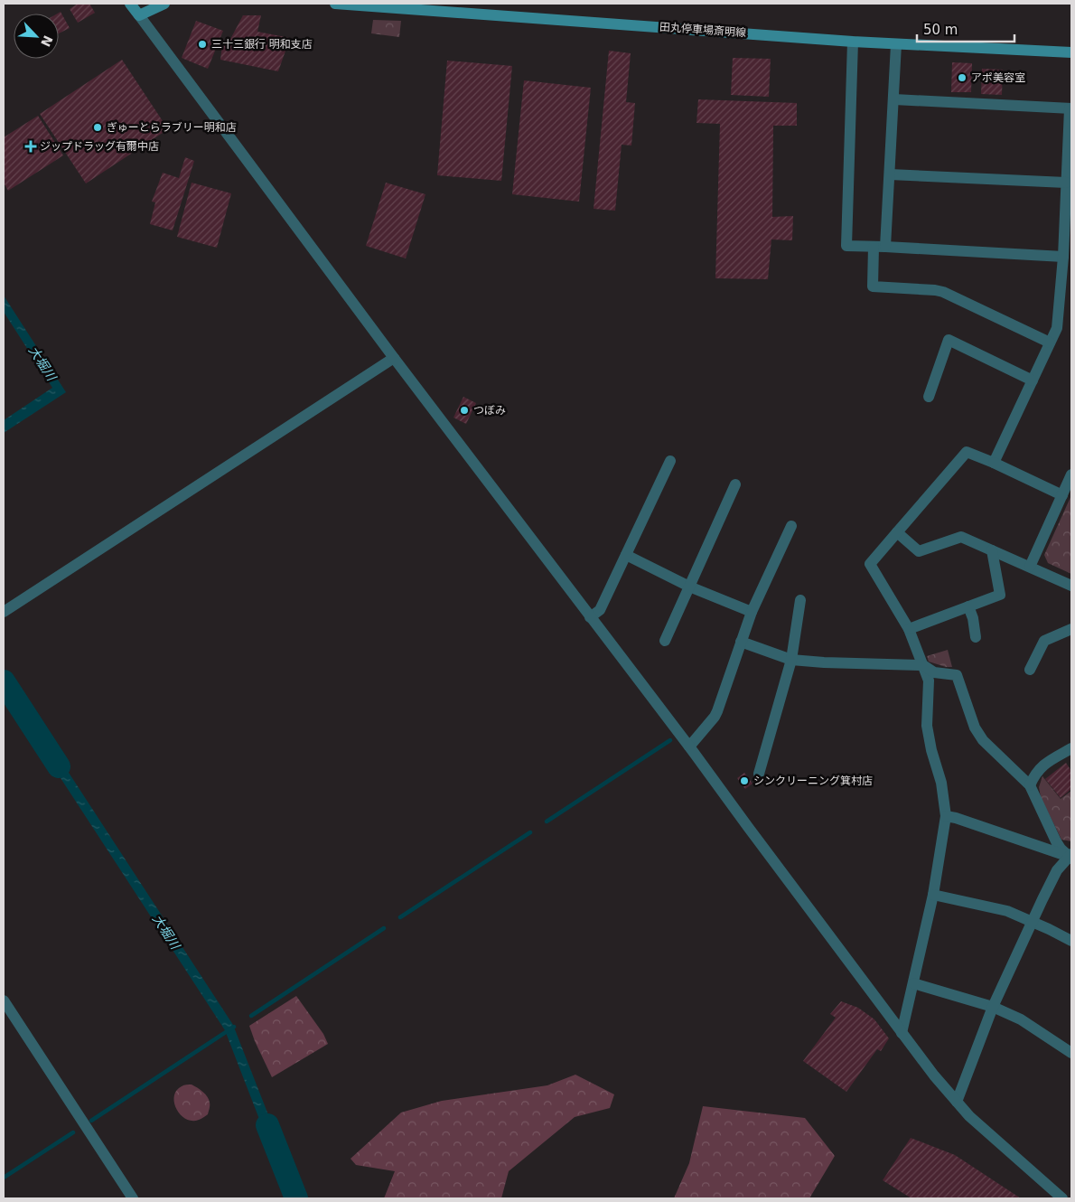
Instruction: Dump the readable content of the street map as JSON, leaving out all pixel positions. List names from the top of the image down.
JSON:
{
  "streets": {
    "main road": ["田丸停車場斎明線"]
  },
  "water": ["大堀川"],
  "places": {
    "other": [
      "三十三銀行 明和支店",
      "アポ美容室",
      "ぎゅーとらラブリー明和店",
      "つぼみ",
      "シンクリーニング箕村店"
    ],
    "health": ["ジップドラッグ有爾中店"]
  },
  "scale_bar": "50 m",
  "north": "bottom right"
}
